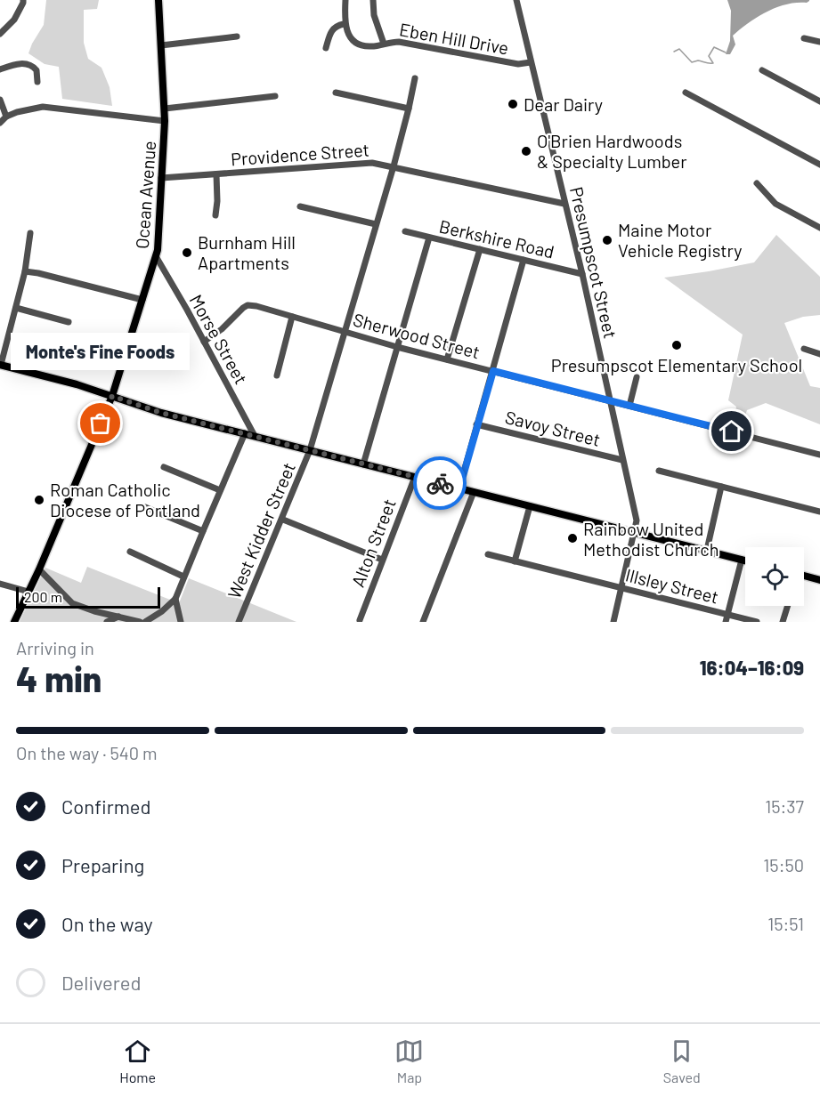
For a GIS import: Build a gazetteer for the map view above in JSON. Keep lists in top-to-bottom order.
{
  "streets": {
    "main road": ["Ocean Avenue"],
    "street": [
      "Eben Hill Drive",
      "Providence Street",
      "Berkshire Road",
      "Presumpscot Street",
      "Sherwood Street",
      "Morse Street",
      "Savoy Street",
      "West Kidder Street",
      "Alton Street",
      "Illsley Street"
    ]
  },
  "crossings": [
    ["Eben Hill Drive", "Presumpscot Street"],
    ["Providence Street", "Ocean Avenue"],
    ["Providence Street", "Presumpscot Street"],
    ["Providence Street", "West Kidder Street"],
    ["Ocean Avenue", "Morse Street"],
    ["Berkshire Road", "Presumpscot Street"],
    ["Presumpscot Street", "Sherwood Street"],
    ["Presumpscot Street", "Savoy Street"],
    ["Presumpscot Street", "Illsley Street"],
    ["Sherwood Street", "Morse Street"],
    ["Sherwood Street", "West Kidder Street"]
  ],
  "places": [
    "Dear Dairy",
    "O'Brien Hardwoods & Specialty Lumber",
    "Maine Motor Vehicle Registry",
    "Burnham Hill Apartments",
    "Presumpscot Elementary School",
    "Monte's Fine Foods",
    "Roman Catholic Diocese of Portland",
    "Rainbow United Methodist Church"
  ],
  "scale_bar": "200 m",
  "page": {
    "bubble": "Monte's Fine Foods",
    "scale": "200 m",
    "heading": ["4 min", "Arriving in", "16:04–16:09"],
    "bar": "On the way · 540 m",
    "list": [
      ["Confirmed", "15:37"],
      ["Preparing", "15:50"],
      ["On the way", "15:51"],
      "Delivered"
    ],
    "tabs": ["Home", "Map", "Saved"]
  }
}
